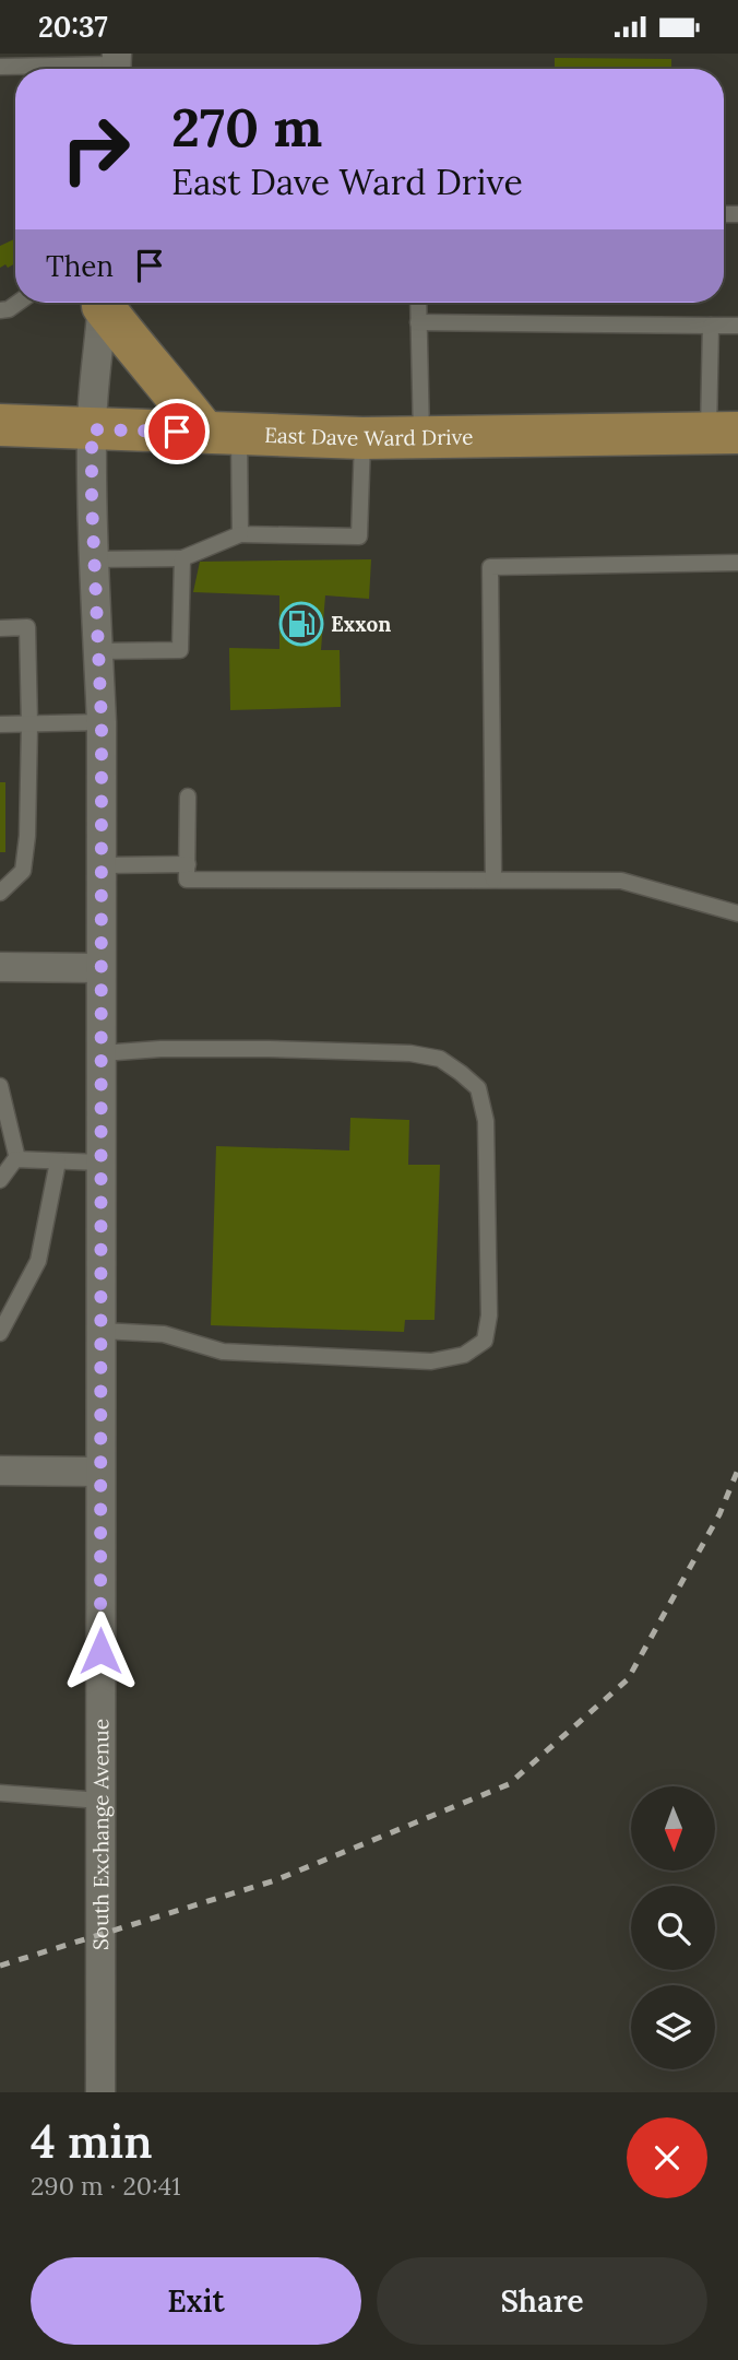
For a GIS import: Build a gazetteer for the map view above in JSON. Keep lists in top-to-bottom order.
{
  "streets": {
    "main road": ["East Dave Ward Drive"],
    "street": ["South Exchange Avenue"]
  },
  "crossings": [
    ["East Dave Ward Drive", "South Exchange Avenue"]
  ],
  "places": {
    "fuel station": ["Exxon"]
  },
  "north": "bottom",
  "page": {
    "status": "20:37",
    "turn": ["270 m", "East Dave Ward Drive"],
    "then": "Then",
    "heading": ["4 min", "290 m · 20:41"],
    "buttons": ["Exit", "Share"]
  }
}
